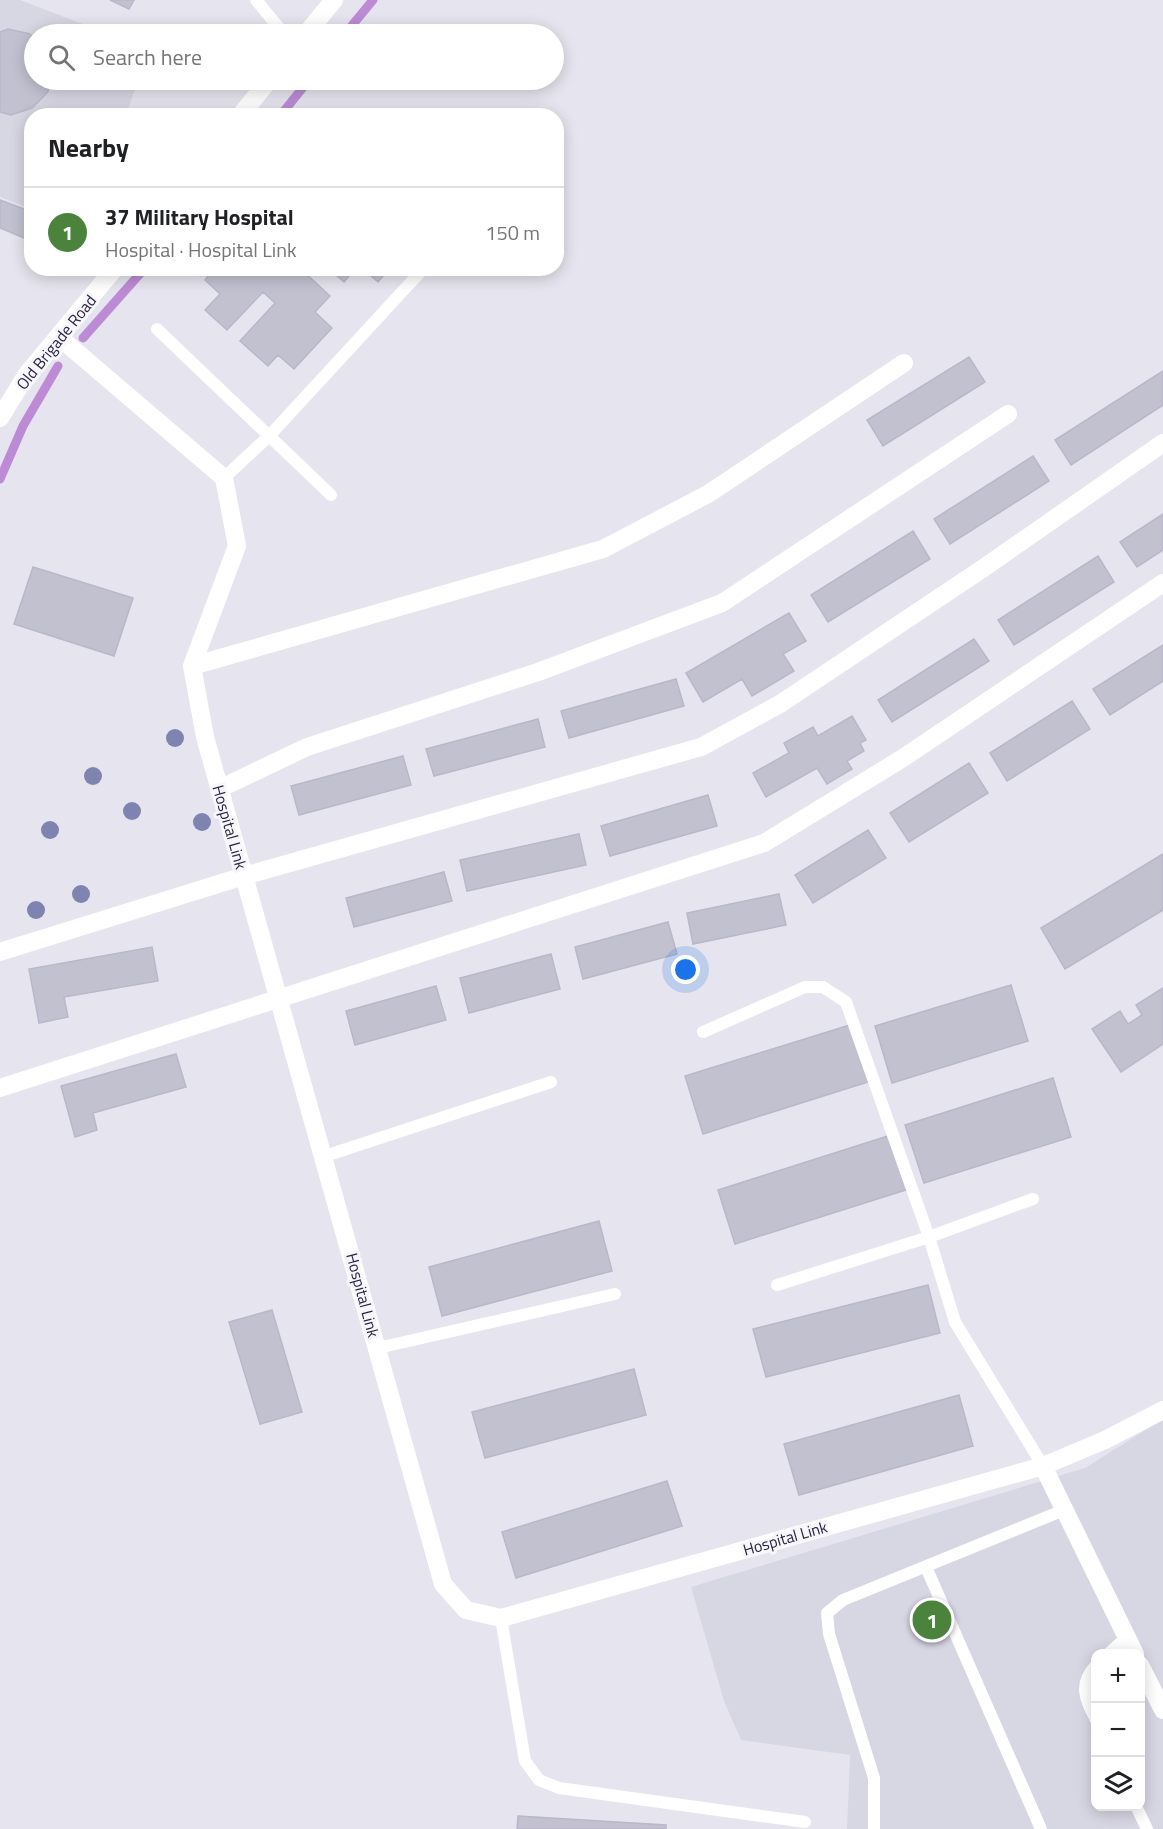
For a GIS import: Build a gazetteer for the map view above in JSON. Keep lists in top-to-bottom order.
{
  "streets": {
    "street": ["Old Brigade Road", "Hospital Link"]
  },
  "page": {
    "search": "Search here",
    "heading": "Nearby",
    "list": [
      {
        "mark": "1",
        "name": "37 Military Hospital",
        "note": "Hospital · Hospital Link",
        "value": "150 m"
      }
    ],
    "pins": "1",
    "map_buttons": ["+", "−"]
  }
}
